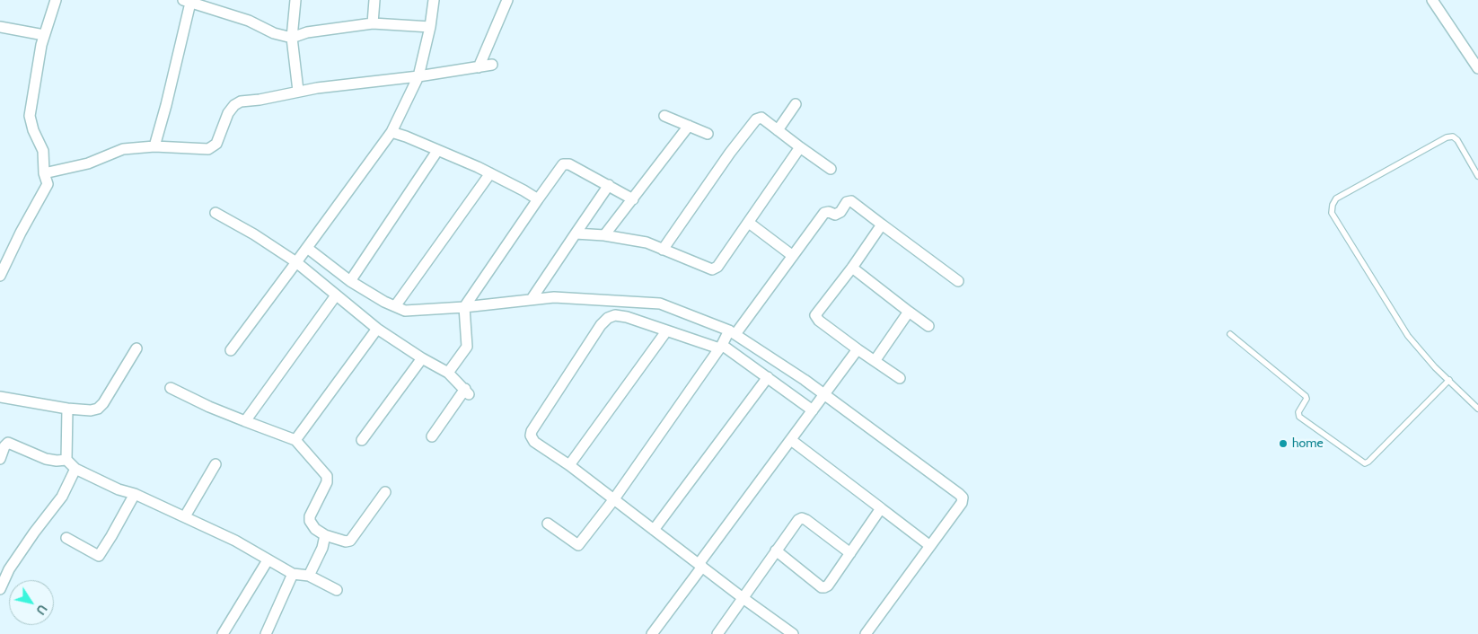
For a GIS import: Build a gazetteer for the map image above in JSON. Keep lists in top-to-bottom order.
{
  "places": ["home"],
  "north": "bottom right"
}
